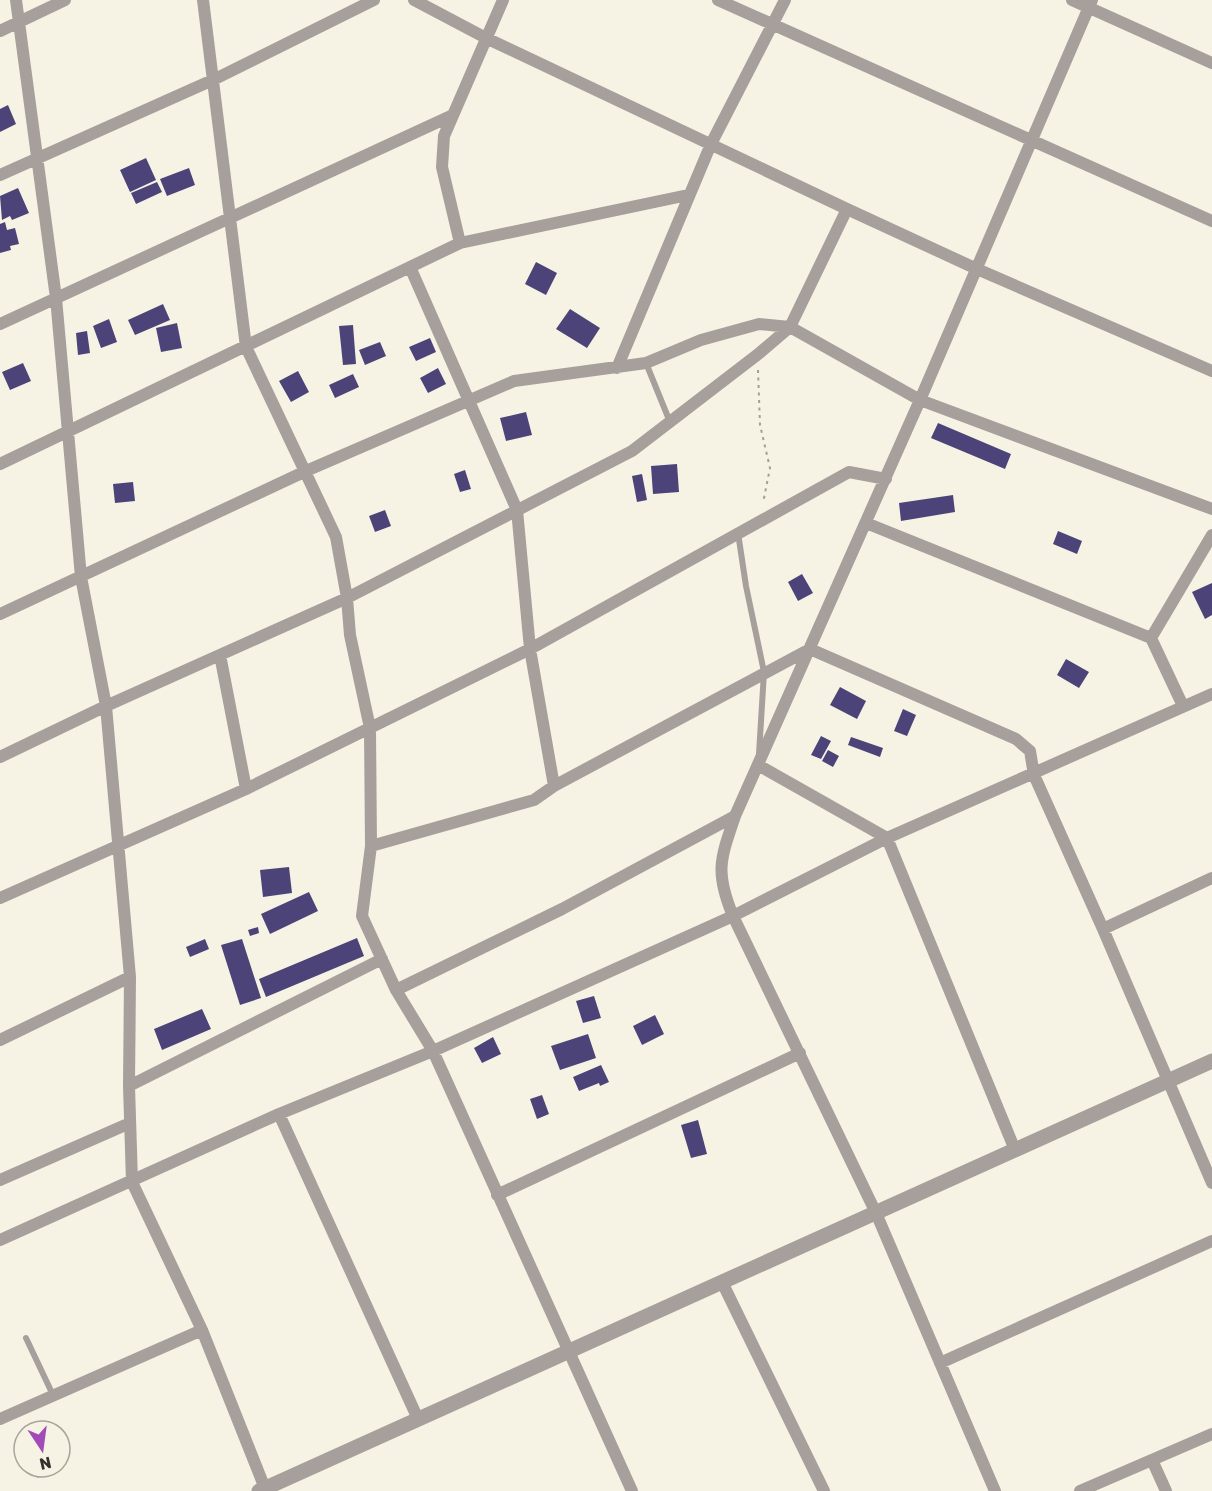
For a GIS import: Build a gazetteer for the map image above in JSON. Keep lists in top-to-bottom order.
{
  "north": "bottom"
}
